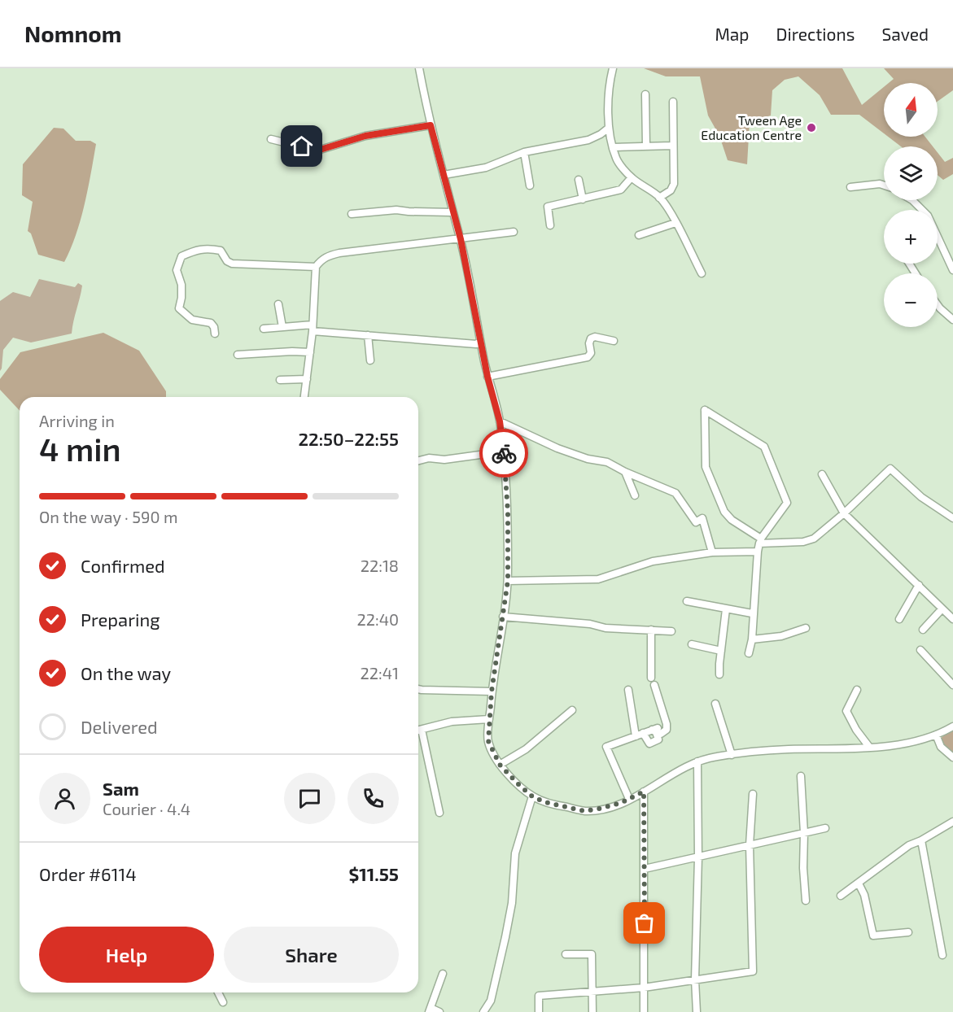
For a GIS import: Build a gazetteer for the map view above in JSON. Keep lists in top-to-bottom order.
{
  "places": ["Tween Age Education Centre"],
  "north": "top",
  "page": {
    "header": "Nomnom",
    "nav": ["Map", "Directions", "Saved"],
    "map_buttons": ["+", "−"],
    "heading": ["4 min", "Arriving in", "22:50–22:55"],
    "panel": [
      "Sam",
      "Courier · 4.4",
      "Order #6114",
      "$11.55"
    ],
    "bar": "On the way · 590 m",
    "list": [
      ["Confirmed", "22:18"],
      ["Preparing", "22:40"],
      ["On the way", "22:41"],
      "Delivered"
    ],
    "buttons": ["Help", "Share"]
  }
}
